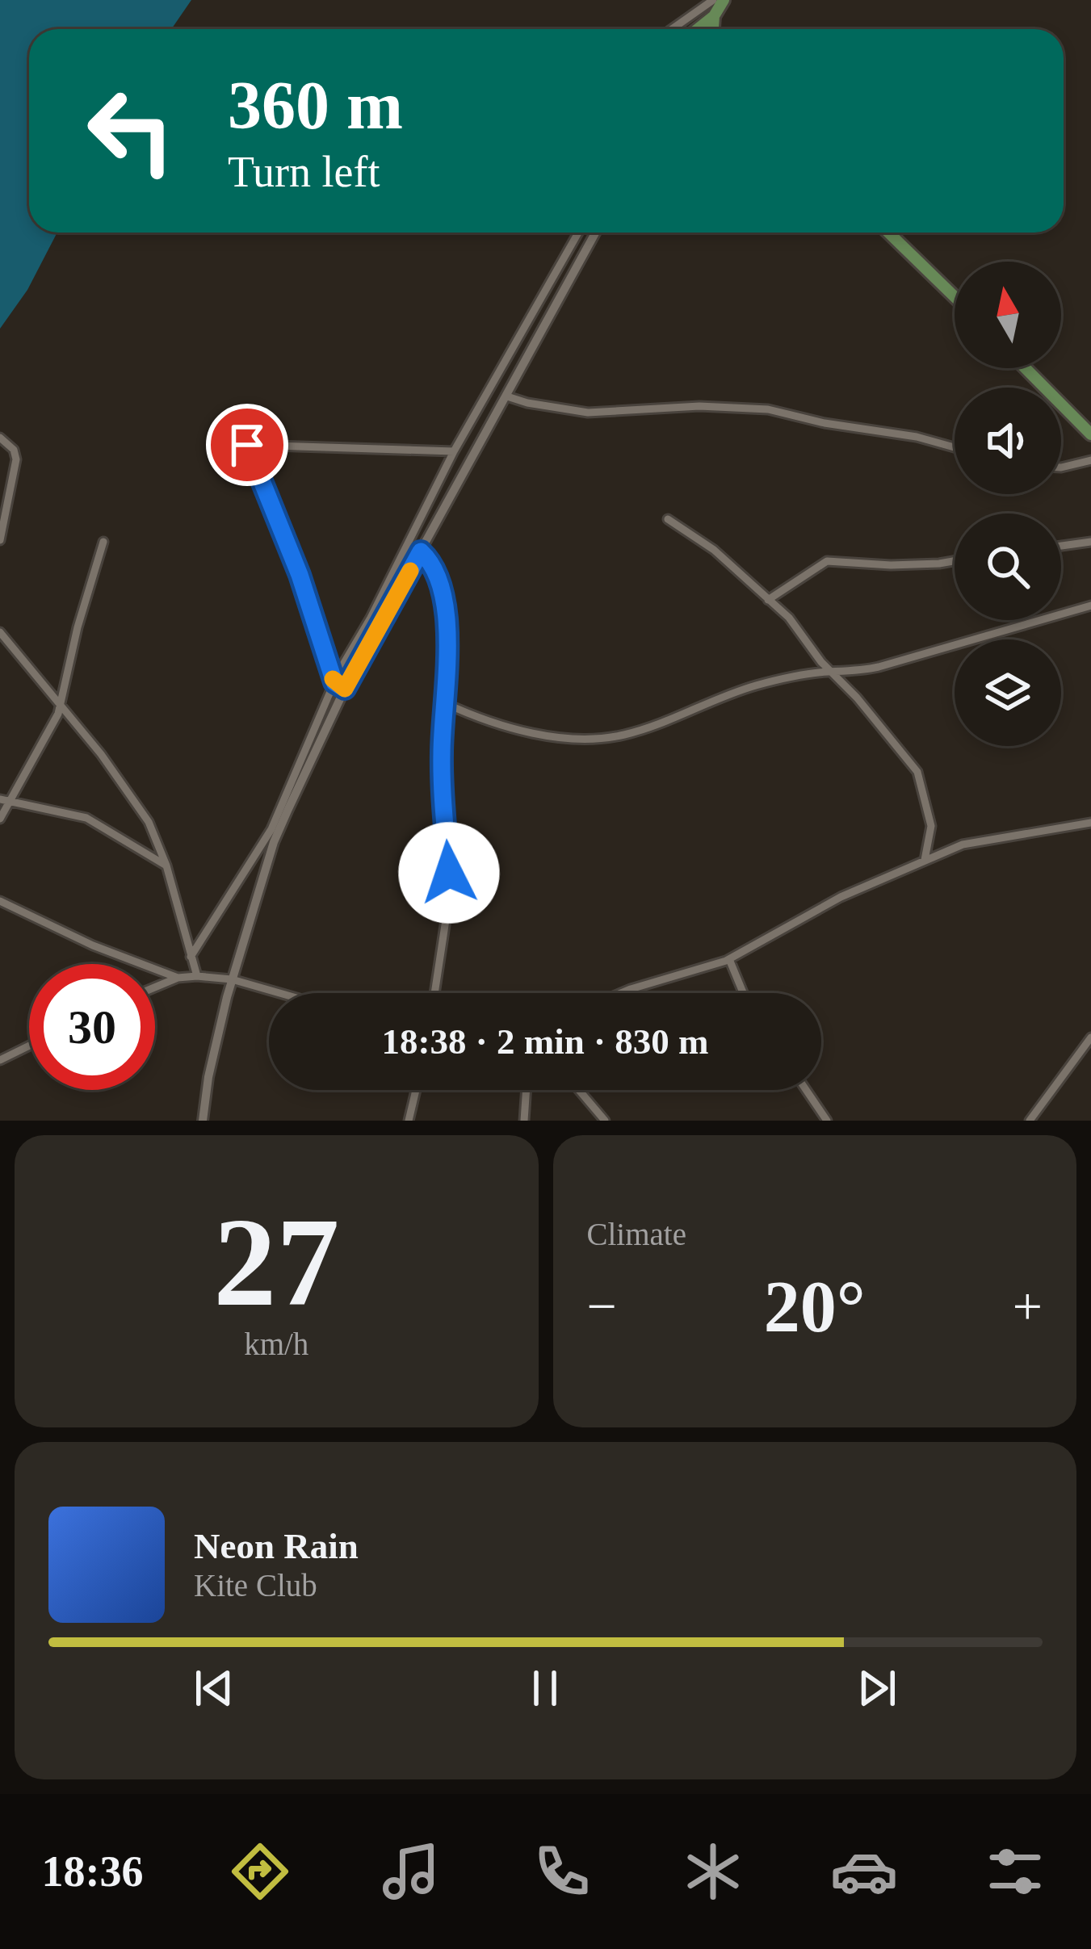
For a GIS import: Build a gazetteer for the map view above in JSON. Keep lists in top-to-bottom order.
{
  "north": "top",
  "page": {
    "turn": ["360 m", "Turn left"],
    "limit": "30",
    "trip": "18:38 · 2 min · 830 m",
    "tile": [
      ["27", "km/h"],
      "Climate"
    ],
    "heat": ["−", "20°", "+"],
    "song": ["Neon Rain", "Kite Club"],
    "tabs": "18:36"
  }
}
